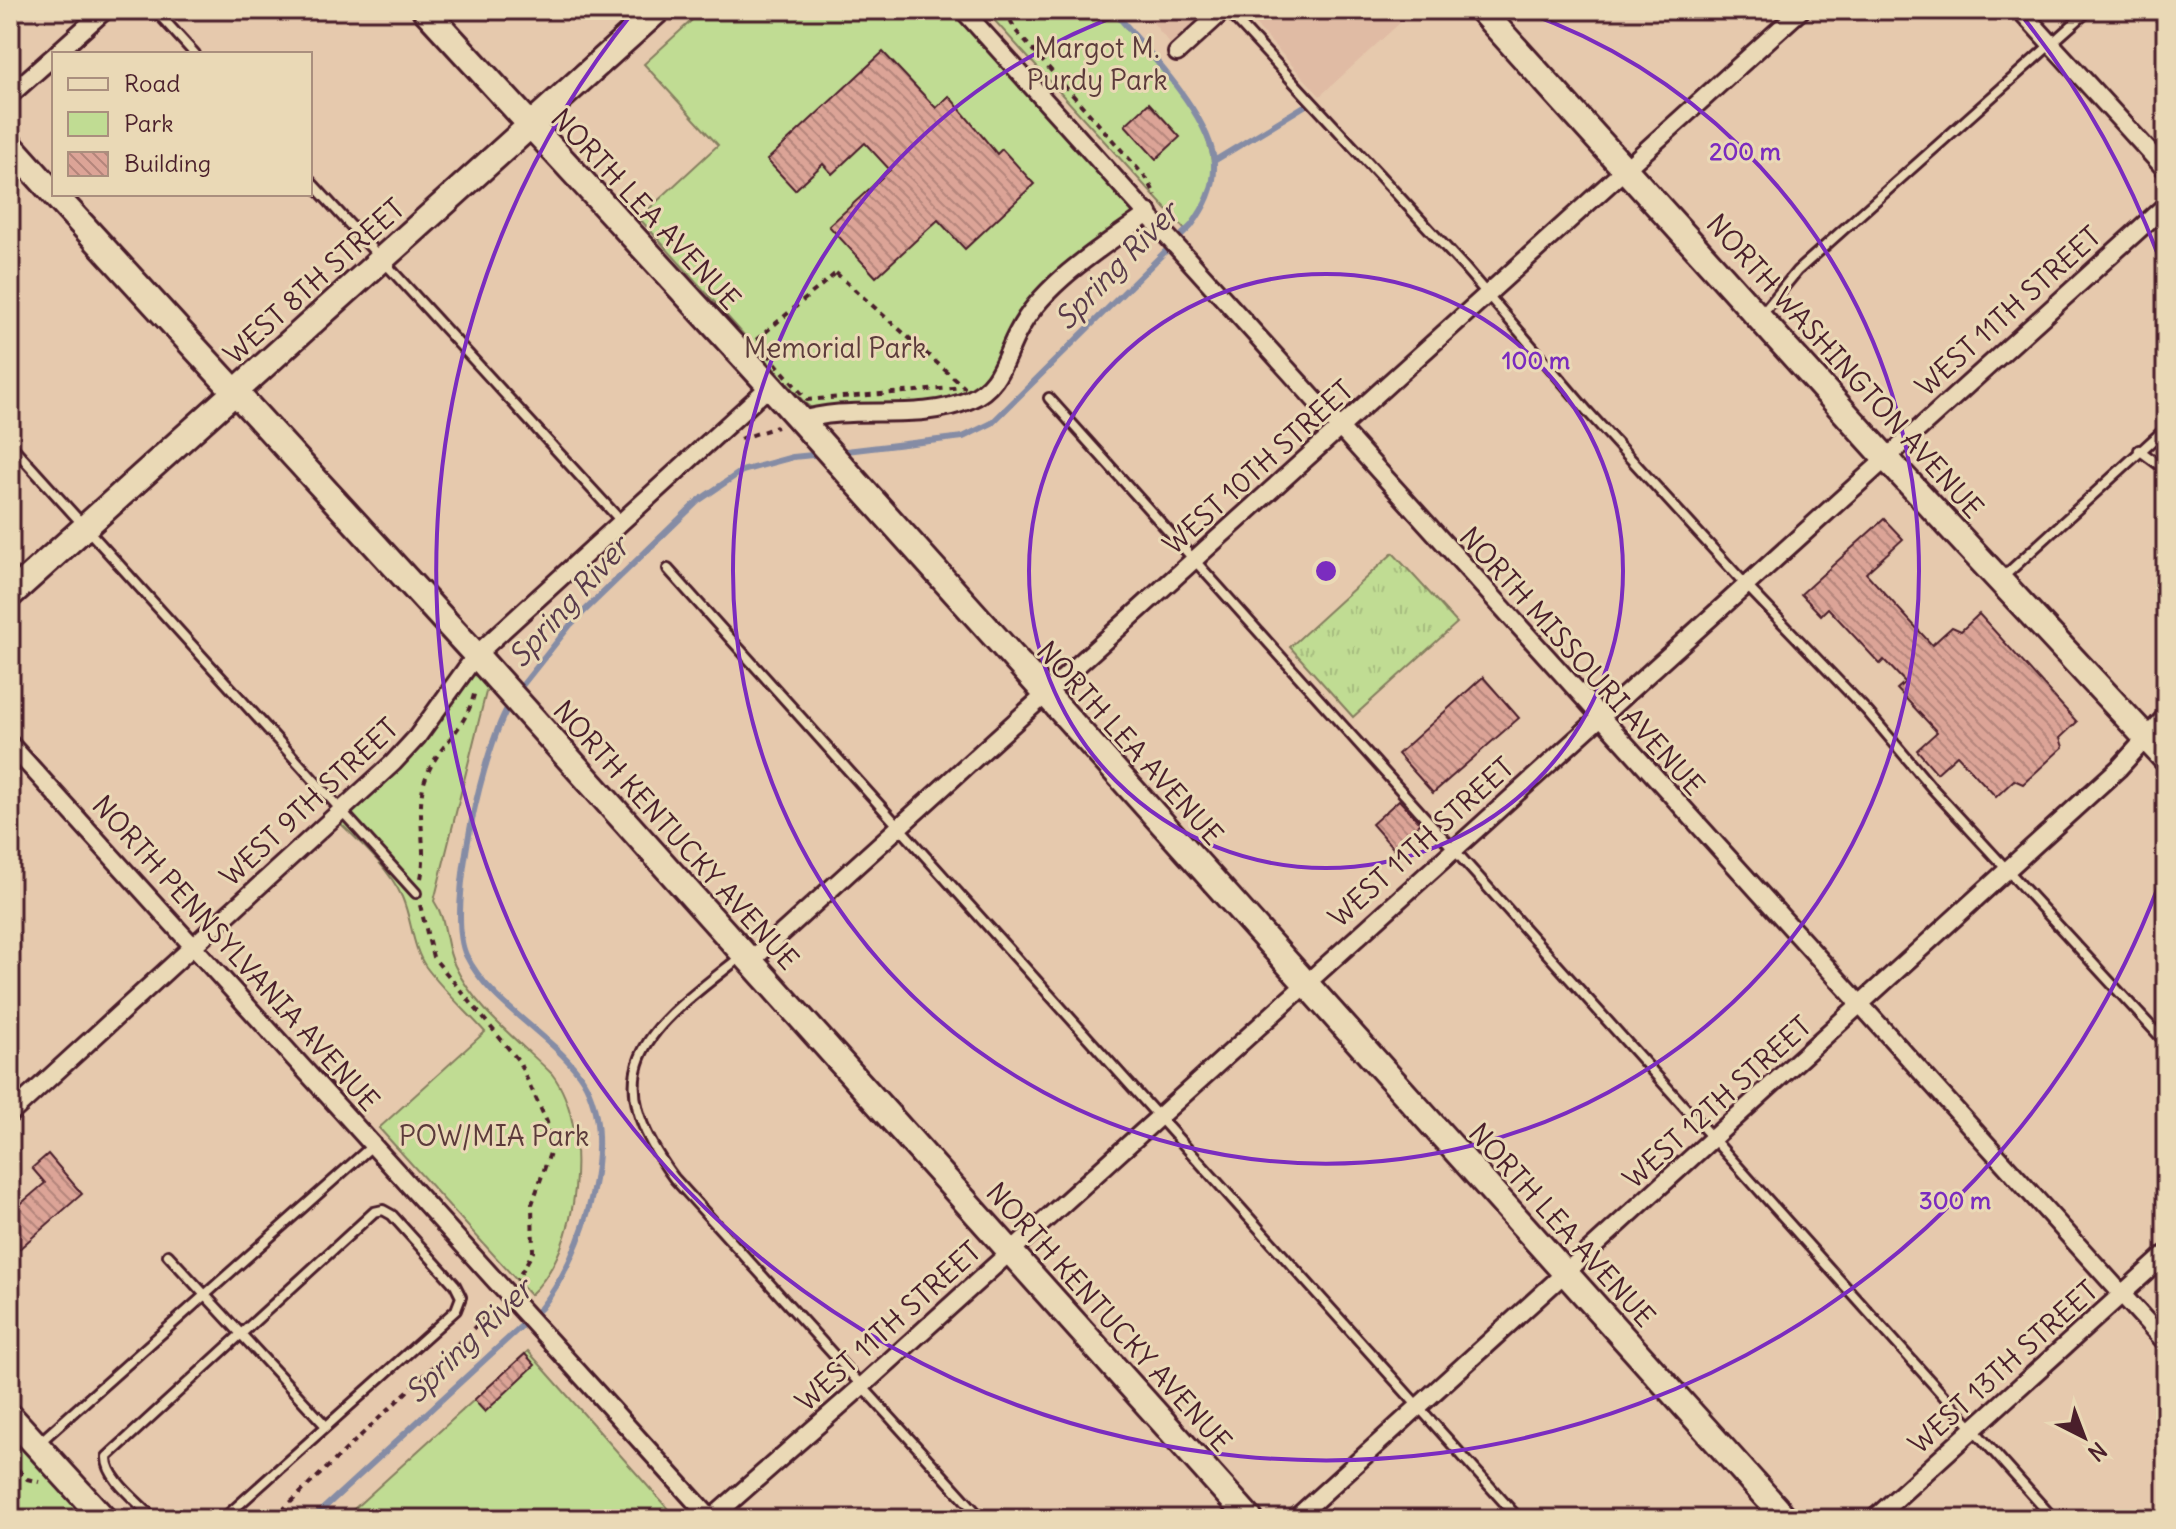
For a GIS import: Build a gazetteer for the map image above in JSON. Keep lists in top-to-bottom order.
{
  "streets": {
    "street": [
      "NORTH LEA AVENUE",
      "WEST 8TH STREET",
      "WEST 11TH STREET",
      "NORTH WASHINGTON AVENUE",
      "WEST 10TH STREET",
      "NORTH MISSOURI AVENUE",
      "WEST 9TH STREET",
      "NORTH KENTUCKY AVENUE",
      "NORTH PENNSYLVANIA AVENUE",
      "WEST 12TH STREET",
      "WEST 13TH STREET"
    ]
  },
  "crossings": [
    ["NORTH LEA AVENUE", "WEST 8TH STREET"],
    ["NORTH LEA AVENUE", "WEST 11TH STREET"],
    ["NORTH LEA AVENUE", "WEST 10TH STREET"],
    ["NORTH LEA AVENUE", "WEST 9TH STREET"],
    ["NORTH LEA AVENUE", "WEST 12TH STREET"],
    ["WEST 8TH STREET", "NORTH KENTUCKY AVENUE"],
    ["WEST 11TH STREET", "NORTH WASHINGTON AVENUE"],
    ["WEST 11TH STREET", "NORTH MISSOURI AVENUE"],
    ["WEST 11TH STREET", "NORTH KENTUCKY AVENUE"],
    ["WEST 11TH STREET", "NORTH PENNSYLVANIA AVENUE"],
    ["NORTH WASHINGTON AVENUE", "WEST 10TH STREET"],
    ["NORTH WASHINGTON AVENUE", "WEST 12TH STREET"],
    ["WEST 10TH STREET", "NORTH MISSOURI AVENUE"],
    ["WEST 10TH STREET", "NORTH KENTUCKY AVENUE"],
    ["NORTH MISSOURI AVENUE", "WEST 12TH STREET"],
    ["NORTH MISSOURI AVENUE", "WEST 13TH STREET"],
    ["WEST 9TH STREET", "NORTH KENTUCKY AVENUE"],
    ["WEST 9TH STREET", "NORTH PENNSYLVANIA AVENUE"]
  ],
  "water": ["Spring River"],
  "parks": ["Margot M. Purdy Park", "Memorial Park", "POW/MIA Park"],
  "legend": ["Road", "Park", "Building"],
  "north": "bottom right",
  "rings": ["200 m", "100 m", "300 m"]
}
